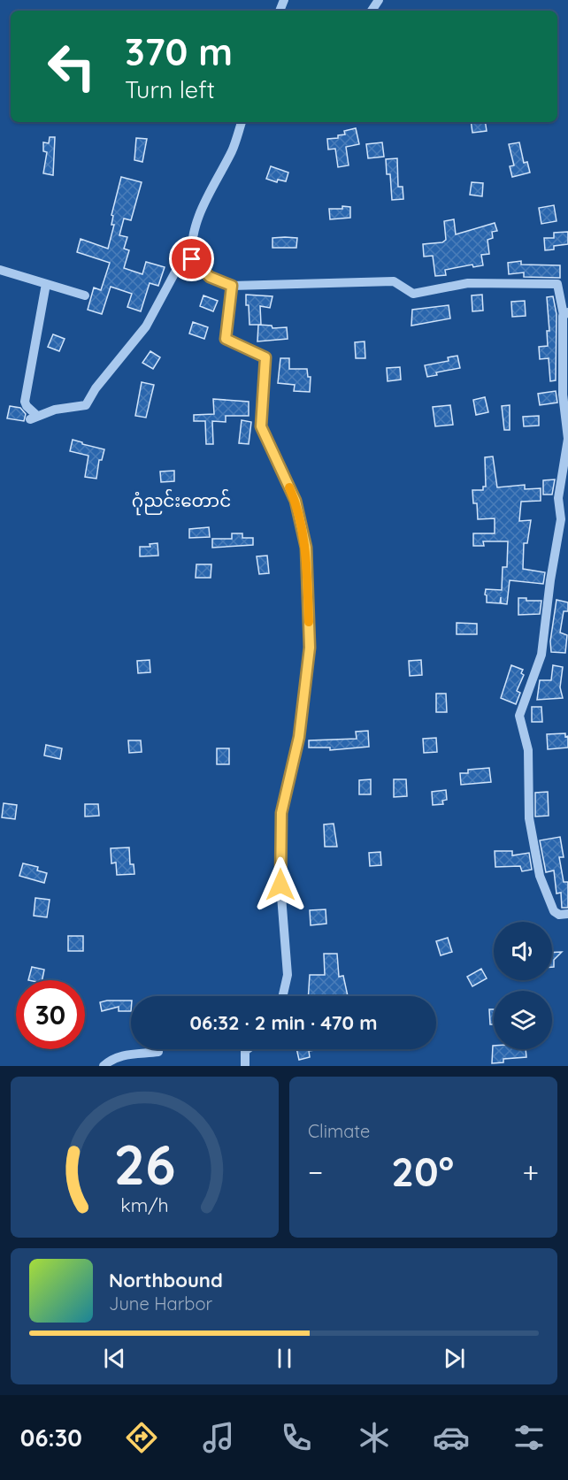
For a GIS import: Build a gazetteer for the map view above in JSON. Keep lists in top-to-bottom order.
{
  "districts": ["ဂုံညင်းတောင်"],
  "page": {
    "turn": ["370 m", "Turn left"],
    "limit": "30",
    "trip": "06:32 · 2 min · 470 m",
    "tile": "Climate",
    "heat": ["−", "20°", "+"],
    "song": ["Northbound", "June Harbor"],
    "tabs": "06:30",
    "gauge": ["26", "km/h"]
  }
}
